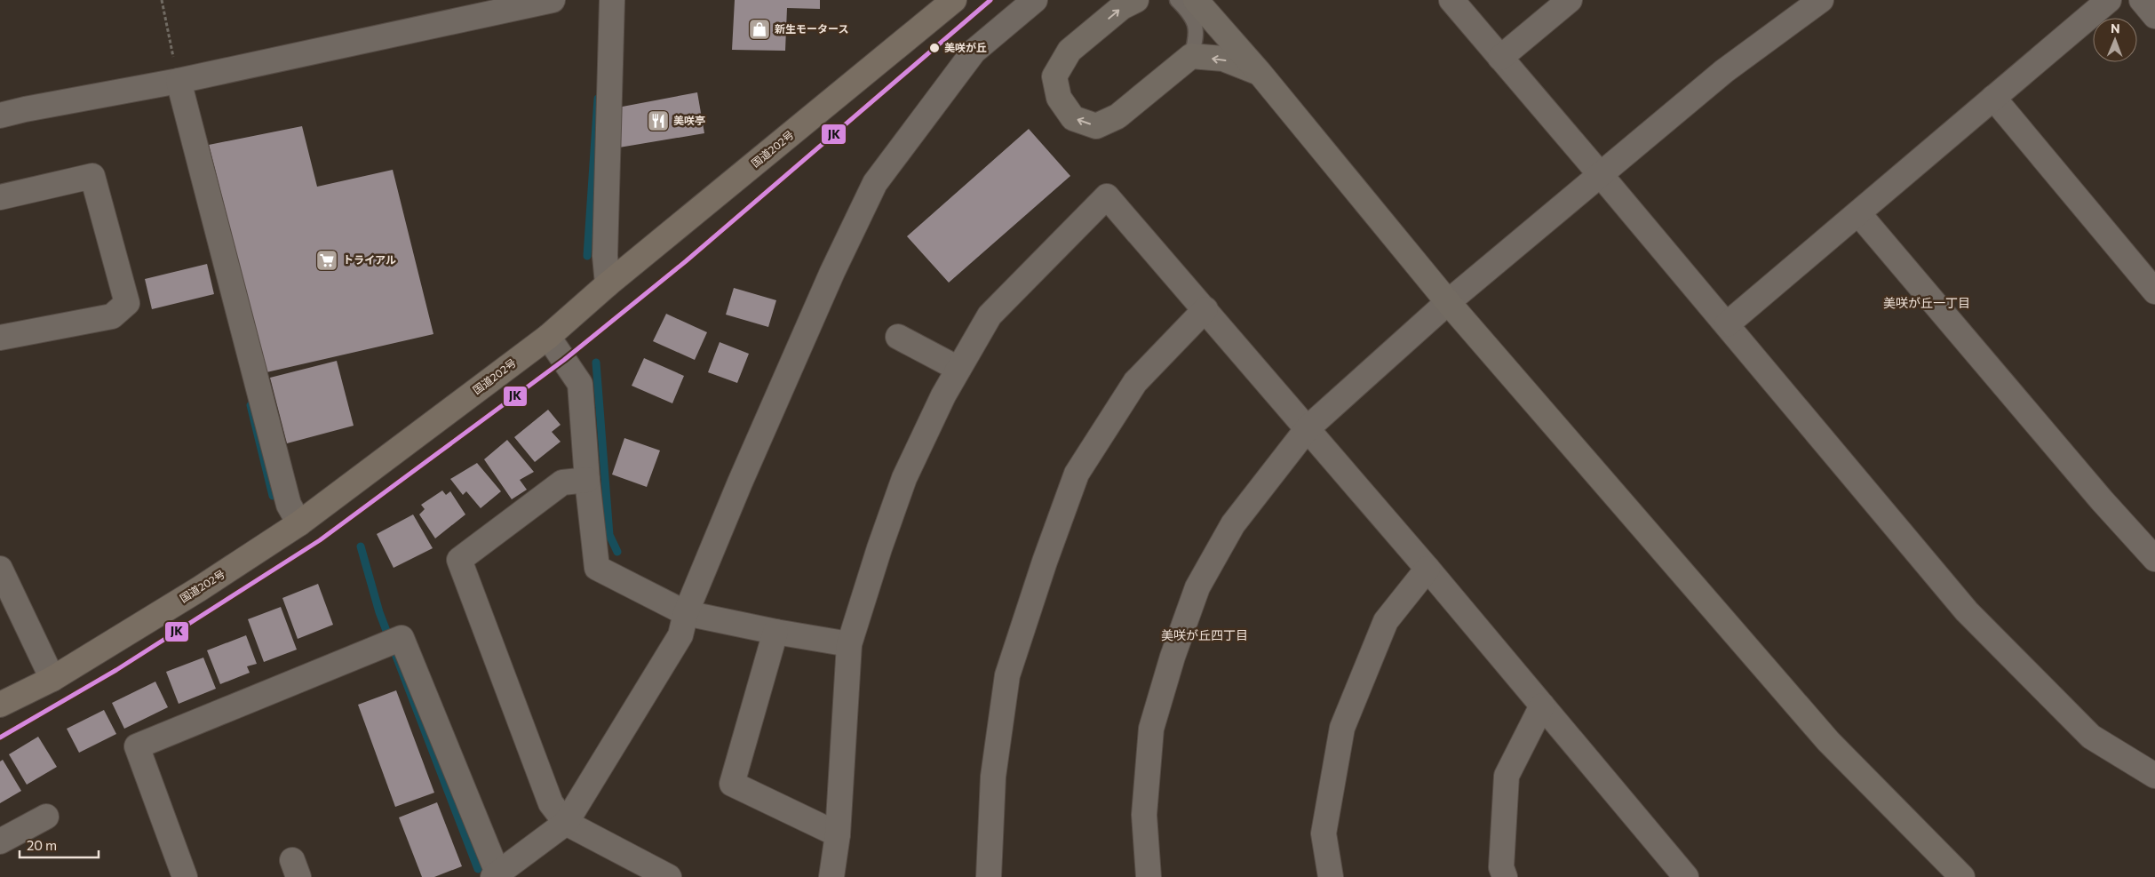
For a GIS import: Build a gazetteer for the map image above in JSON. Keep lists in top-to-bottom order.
{
  "streets": {
    "highway": ["国道202号"]
  },
  "districts": ["美咲が丘一丁目", "美咲が丘四丁目"],
  "places": {
    "shop": ["新生モータース"],
    "other": ["美咲が丘"],
    "restaurant": ["美咲亭"],
    "supermarket": ["トライアル"]
  },
  "lines": ["transit line JK"],
  "scale_bar": "20 m",
  "north": "top"
}
